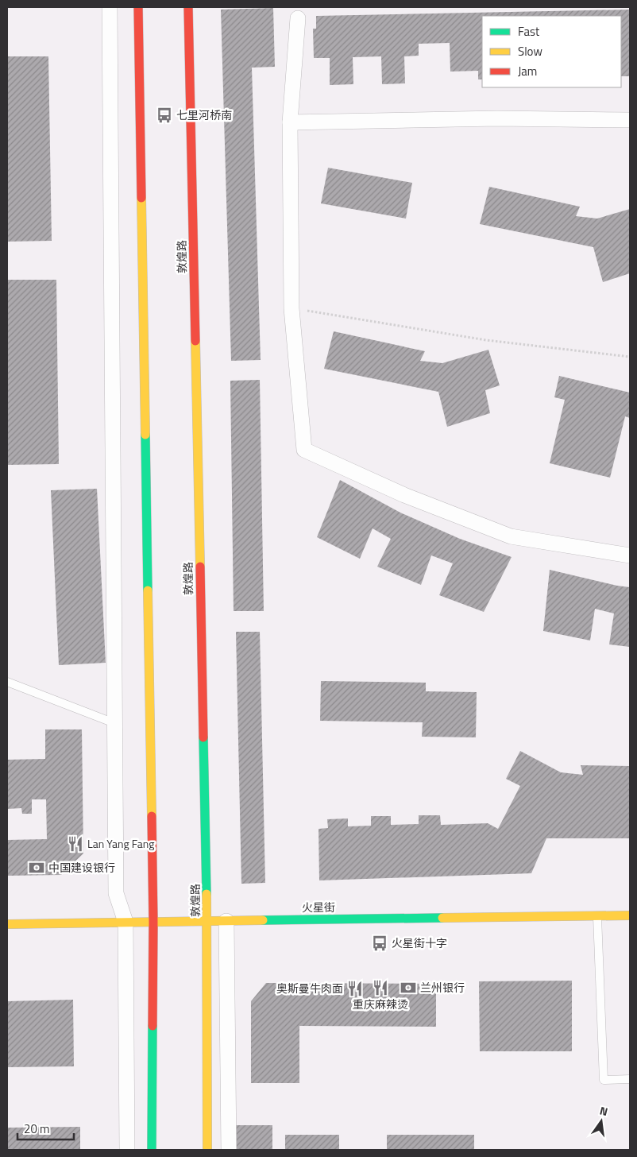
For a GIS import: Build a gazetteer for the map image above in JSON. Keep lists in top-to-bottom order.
{
  "streets": {
    "main road": ["敦煌路", "火星街"]
  },
  "crossings": [
    ["敦煌路", "火星街"]
  ],
  "places": {
    "bus stop": ["七里河桥南", "火星街十字"],
    "restaurant": ["Lan Yang Fang", "重庆麻辣烫", "奥斯曼牛肉面"],
    "bank": ["中国建设银行", "兰州银行"]
  },
  "legend": ["Fast", "Slow", "Jam"],
  "scale_bar": "20 m",
  "north": "top"
}
